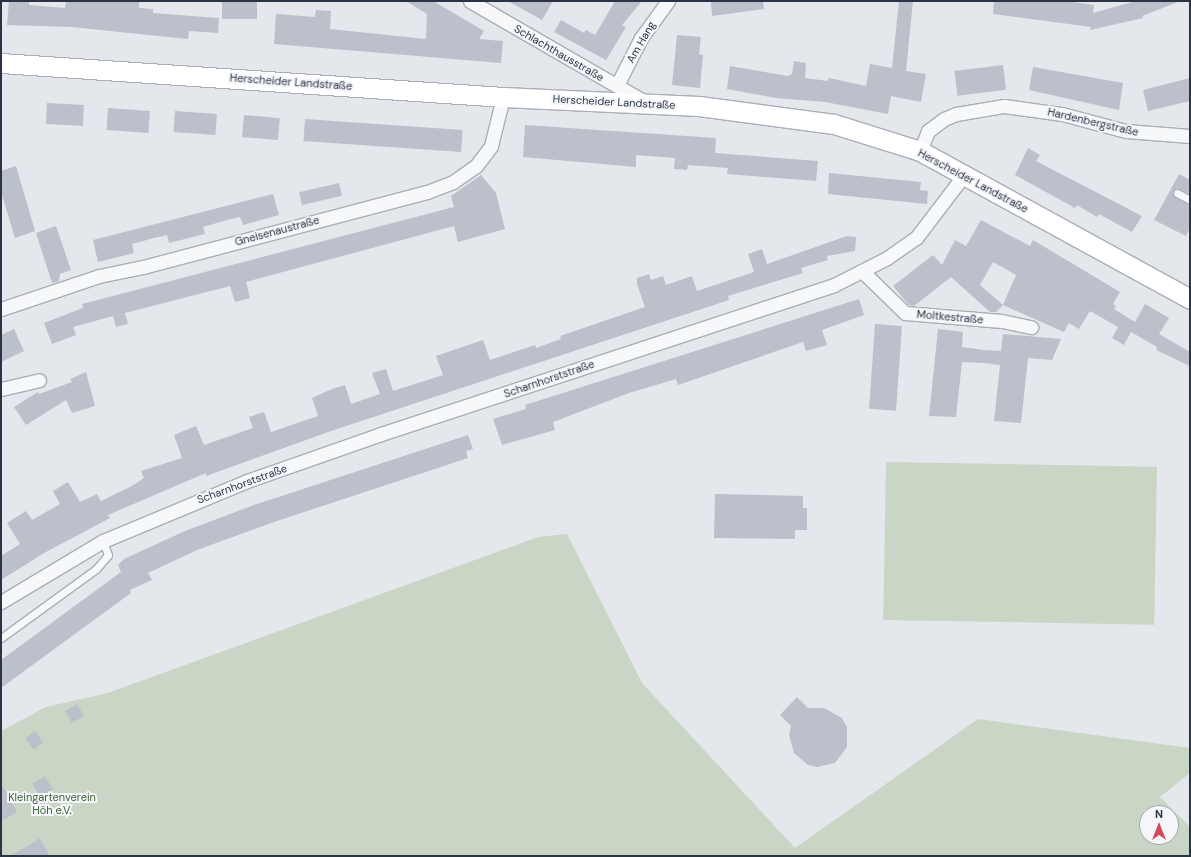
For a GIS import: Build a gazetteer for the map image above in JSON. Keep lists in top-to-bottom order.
{
  "streets": {
    "main road": ["Herscheider Landstraße"],
    "street": [
      "Am Hang",
      "Schlachthausstraße",
      "Hardenbergstraße",
      "Gneisenaustraße",
      "Moltkestraße",
      "Scharnhorststraße"
    ]
  },
  "crossings": [
    ["Am Hang", "Schlachthausstraße"],
    ["Schlachthausstraße", "Herscheider Landstraße"],
    ["Herscheider Landstraße", "Hardenbergstraße"],
    ["Herscheider Landstraße", "Gneisenaustraße"],
    ["Herscheider Landstraße", "Scharnhorststraße"],
    ["Moltkestraße", "Scharnhorststraße"]
  ],
  "parks": ["Kleingartenverein Höh e.V."],
  "north": "top"
}
